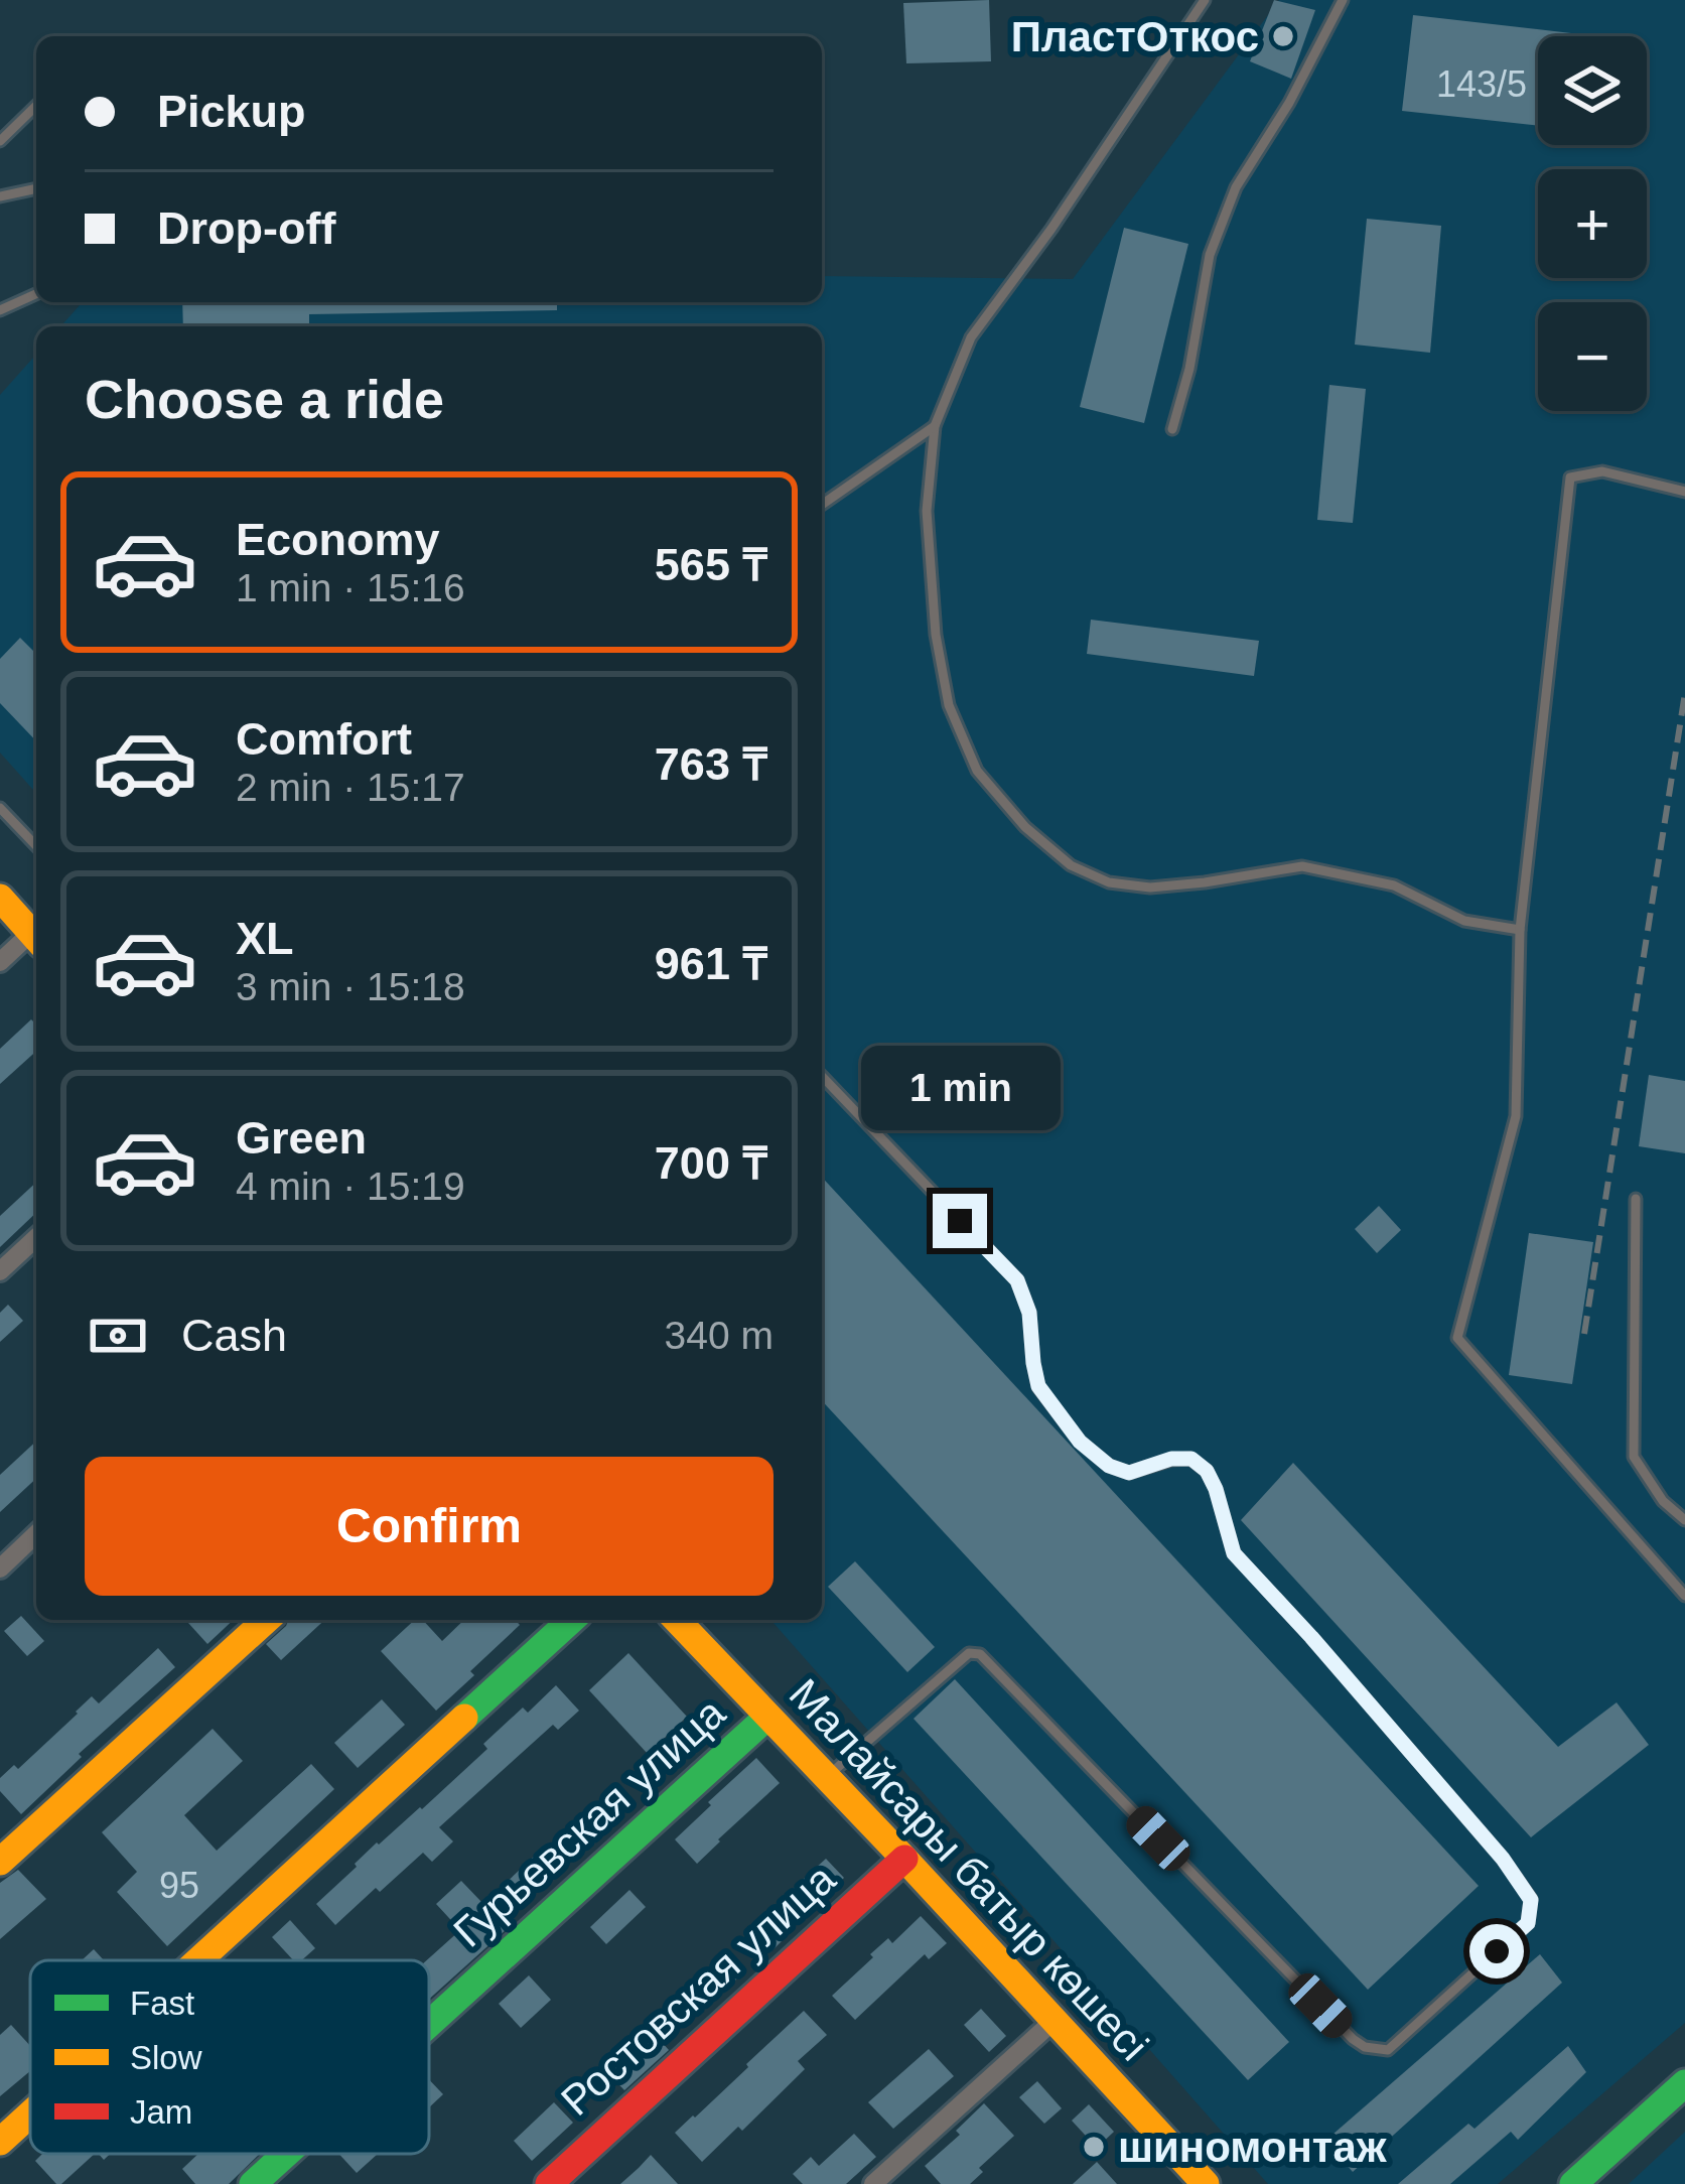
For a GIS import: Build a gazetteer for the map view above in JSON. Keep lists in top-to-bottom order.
{
  "streets": {
    "street": ["Гурьевская улица", "Малайсары батыр көшесі", "Ростовская улица"]
  },
  "crossings": [
    ["Гурьевская улица", "Малайсары батыр көшесі"],
    ["Малайсары батыр көшесі", "Ростовская улица"]
  ],
  "places": ["ПластОткос", "шиномонтаж"],
  "house_numbers": ["143/5", "95"],
  "legend": ["Fast", "Slow", "Jam"],
  "page": {
    "map_buttons": ["+", "−"],
    "banner": ["Pickup", "Drop-off"],
    "heading": "Choose a ride",
    "list": [
      {
        "name": "Economy",
        "note": "1 min · 15:16",
        "value": "565 ₸"
      },
      {
        "name": "Comfort",
        "note": "2 min · 15:17",
        "value": "763 ₸"
      },
      {
        "name": "XL",
        "note": "3 min · 15:18",
        "value": "961 ₸"
      },
      {
        "name": "Green",
        "note": "4 min · 15:19",
        "value": "700 ₸"
      }
    ],
    "bubble": "1 min",
    "pay": ["Cash", "340 m"],
    "buttons": "Confirm"
  }
}
